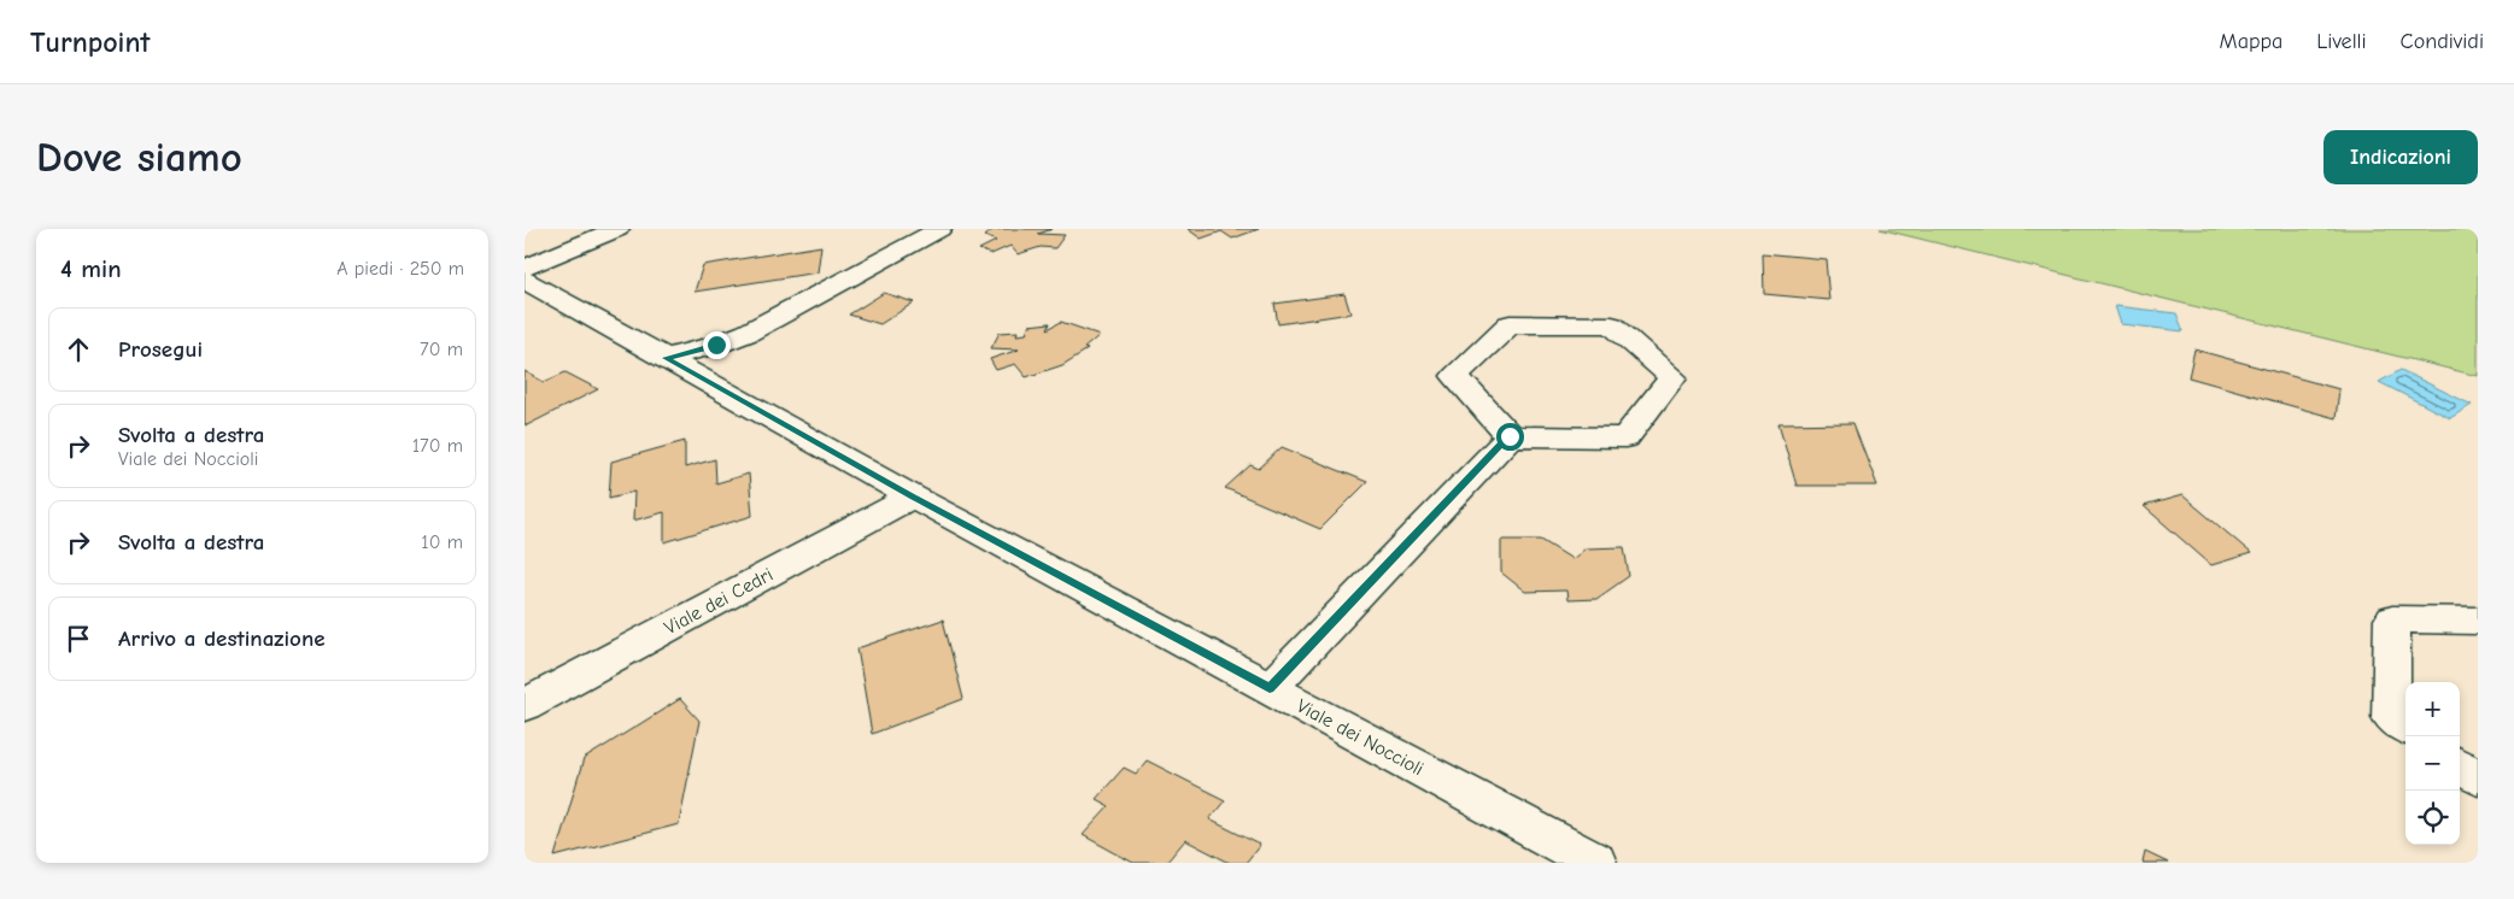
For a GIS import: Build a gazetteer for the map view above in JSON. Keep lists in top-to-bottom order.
{
  "streets": {
    "street": ["Viale dei Cedri", "Viale dei Noccioli"]
  },
  "crossings": [
    ["Viale dei Cedri", "Viale dei Noccioli"]
  ],
  "page": {
    "header": "Turnpoint",
    "nav": ["Mappa", "Livelli", "Condividi"],
    "buttons": "Indicazioni",
    "title": "Dove siamo",
    "heading": ["4 min", "A piedi · 250 m"],
    "list": [
      ["Prosegui", "70 m"],
      ["Svolta a destra", "Viale dei Noccioli", "170 m"],
      ["Svolta a destra", "10 m"],
      "Arrivo a destinazione"
    ],
    "map_buttons": ["+", "−"]
  }
}
